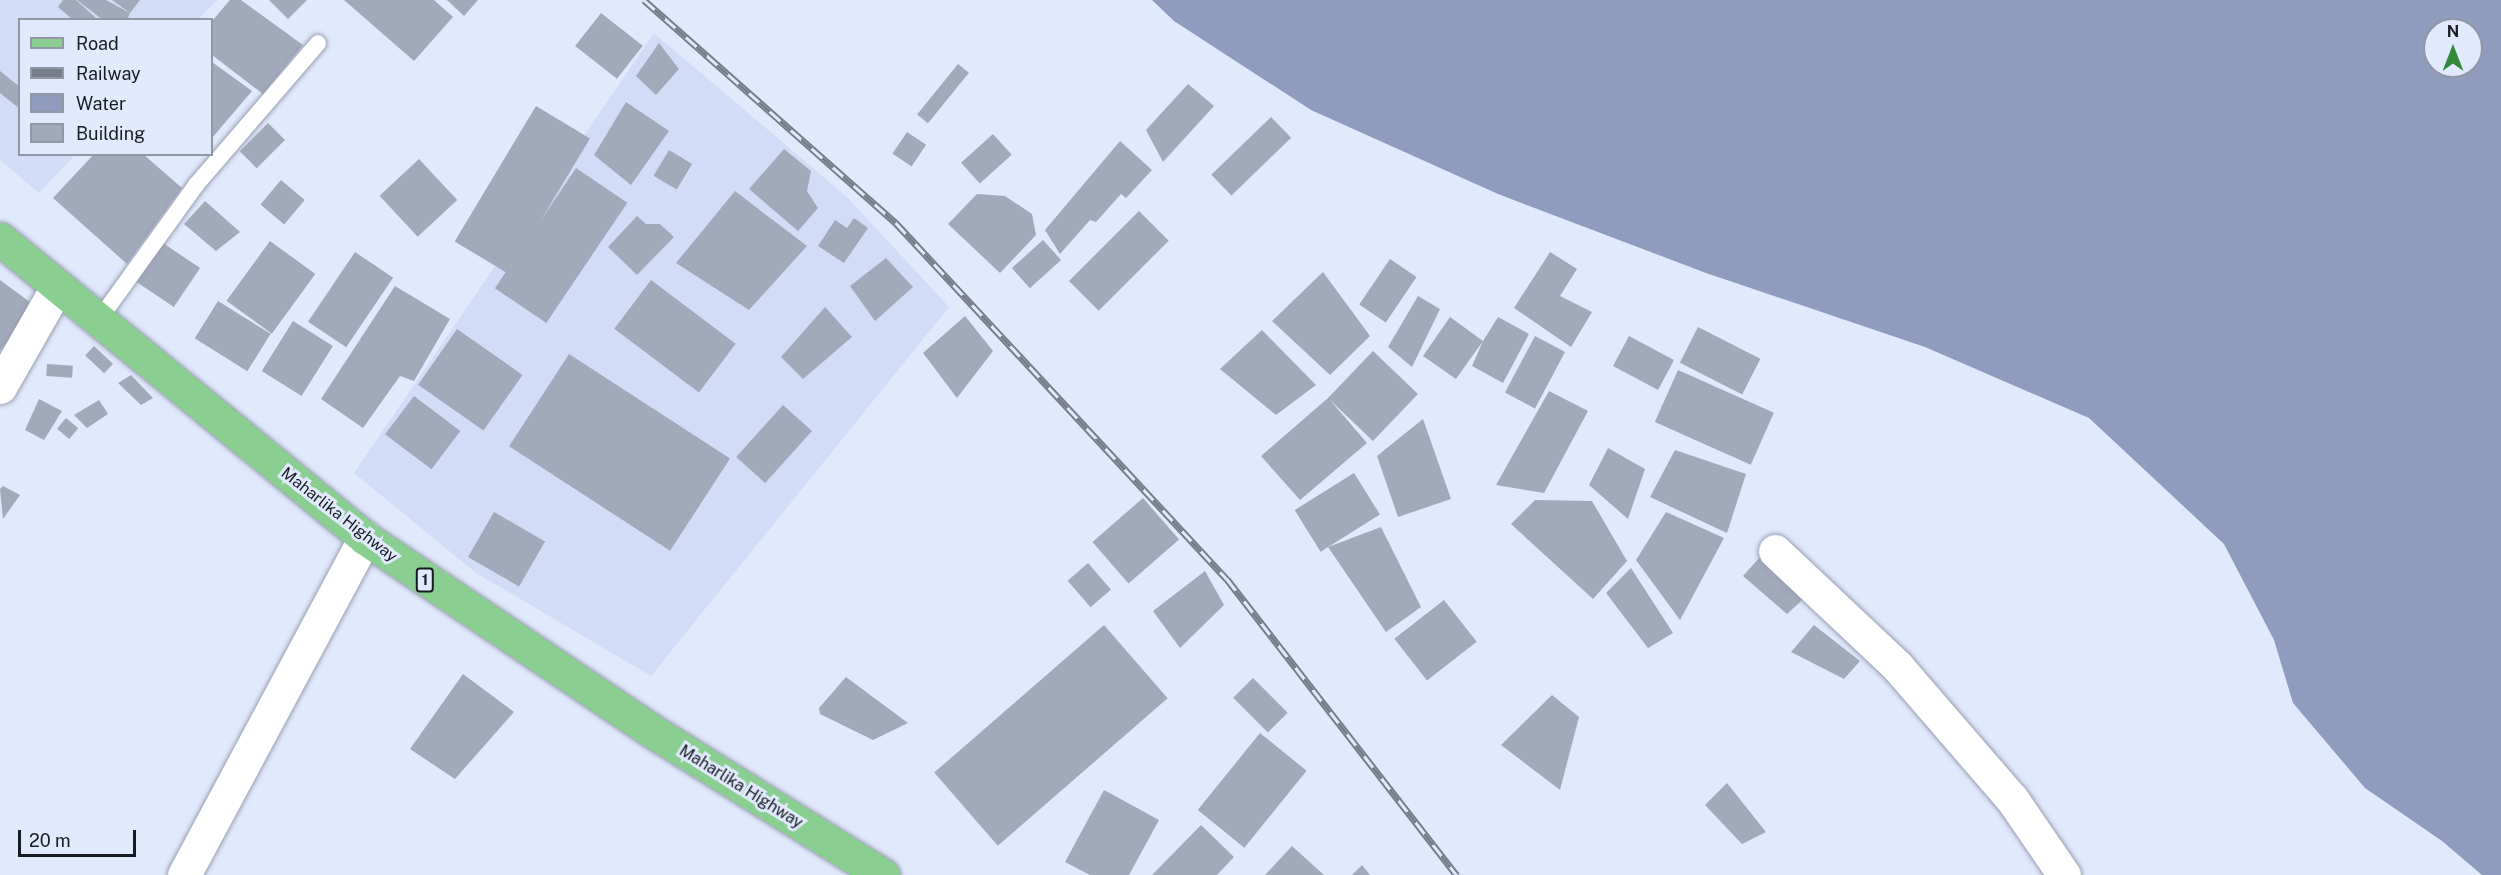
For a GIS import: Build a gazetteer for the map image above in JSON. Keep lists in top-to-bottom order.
{
  "streets": {
    "main road": ["Maharlika Highway", "1"]
  },
  "legend": [
    "Road",
    "Railway",
    "Water",
    "Building"
  ],
  "scale_bar": "20 m",
  "north": "top"
}
